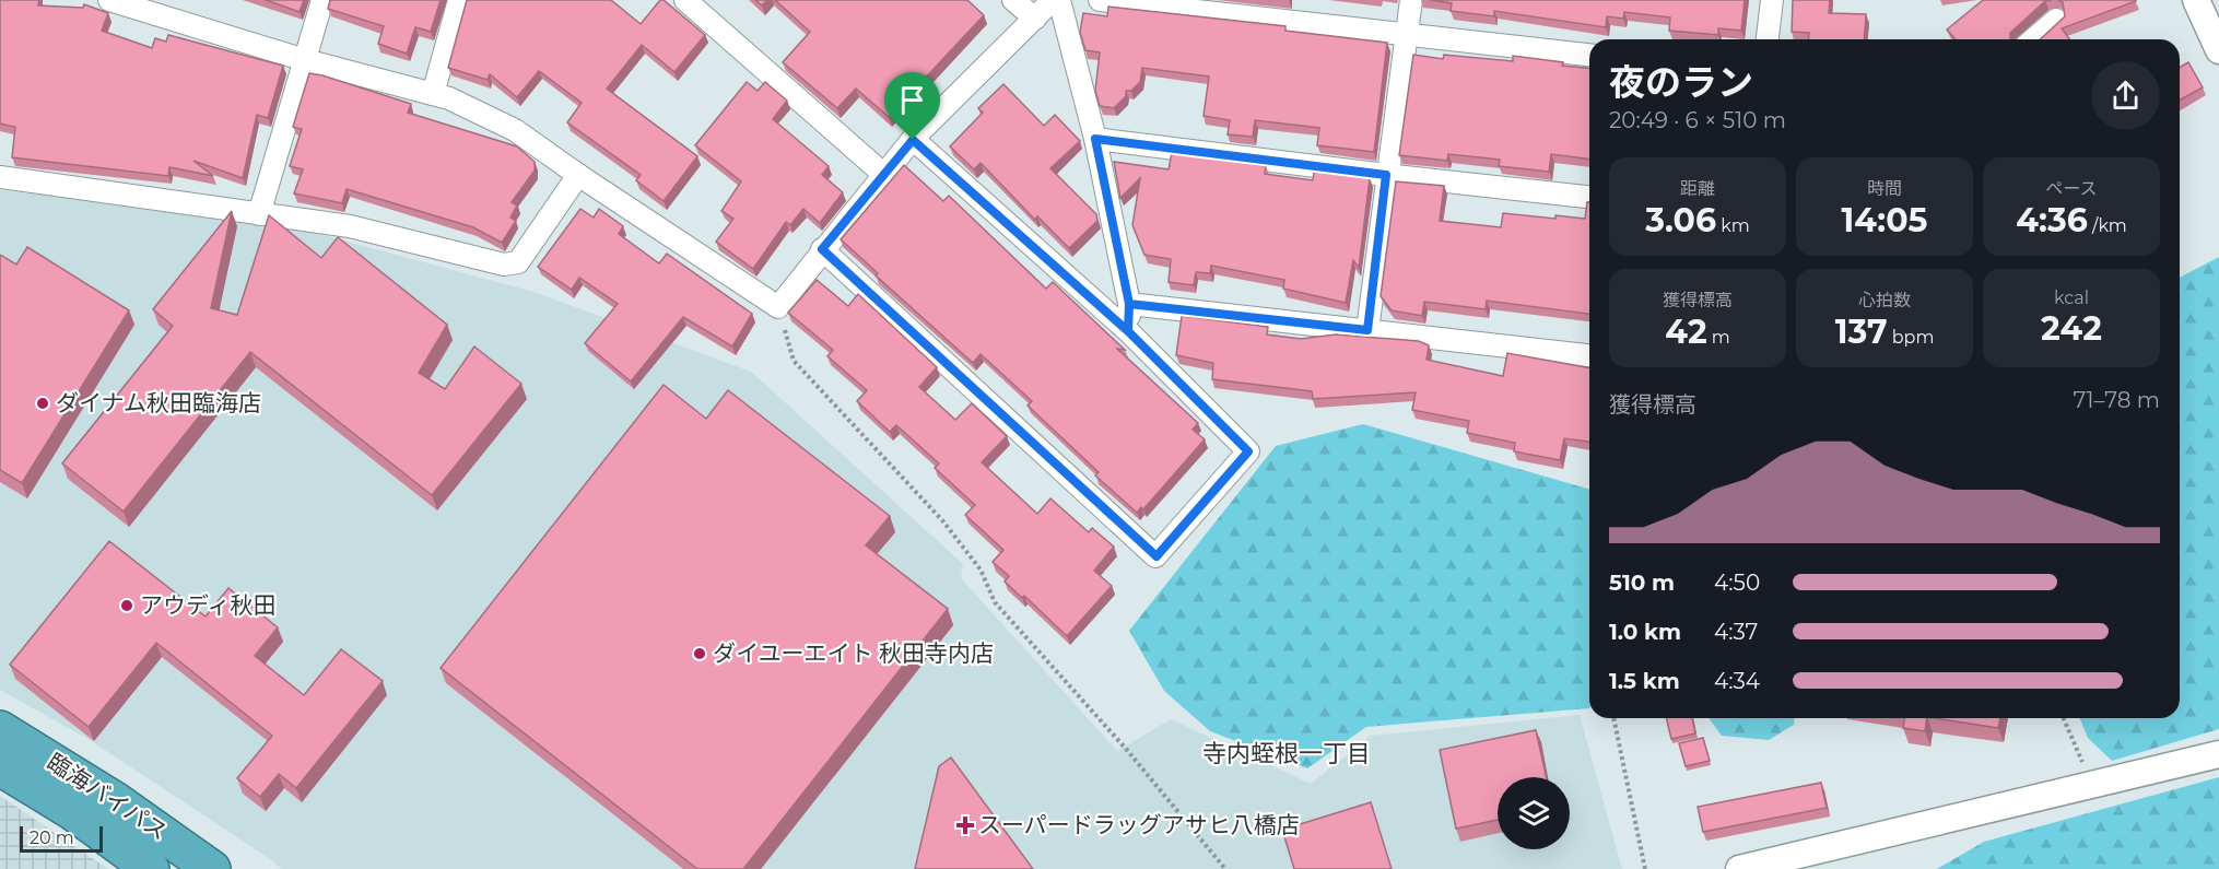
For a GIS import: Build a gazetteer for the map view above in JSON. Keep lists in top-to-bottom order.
{
  "streets": {
    "highway": ["臨海バイパス"]
  },
  "districts": ["寺内蛭根一丁目"],
  "places": {
    "other": ["ダイナム秋田臨海店", "アウディ秋田", "ダイユーエイト 秋田寺内店"],
    "health": ["スーパードラッグアサヒ八橋店"]
  },
  "scale_bar": "20 m",
  "page": {
    "heading": ["夜のラン", "20:49 · 6 × 510 m"],
    "stats": [
      ["距離", "3.06 km"],
      ["時間", "14:05"],
      ["ペース", "4:36 /km"],
      ["獲得標高", "42 m"],
      ["心拍数", "137 bpm"],
      ["kcal", "242"]
    ],
    "chart": ["獲得標高", "71–78 m"],
    "list": [
      {
        "name": "510 m",
        "note": "4:50"
      },
      {
        "name": "1.0 km",
        "note": "4:37"
      },
      {
        "name": "1.5 km",
        "note": "4:34"
      }
    ],
    "scale": "20 m"
  }
}
